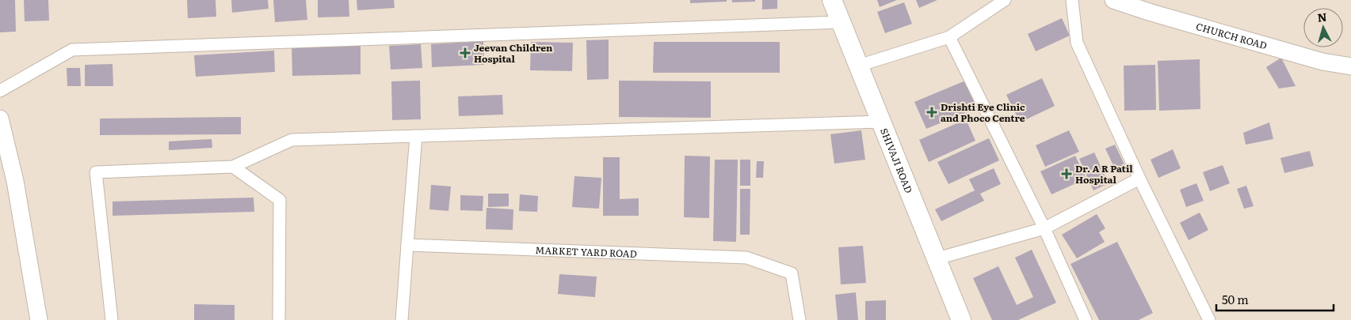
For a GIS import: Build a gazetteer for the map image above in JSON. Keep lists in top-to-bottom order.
{
  "streets": {
    "main road": ["CHURCH ROAD", "SHIVAJI ROAD"],
    "street": ["MARKET YARD ROAD"]
  },
  "places": {
    "health": ["Jeevan Children Hospital", "Drishti Eye Clinic and Phoco Centre", "Dr. A R Patil Hospital"]
  },
  "scale_bar": "50 m",
  "north": "top"
}
